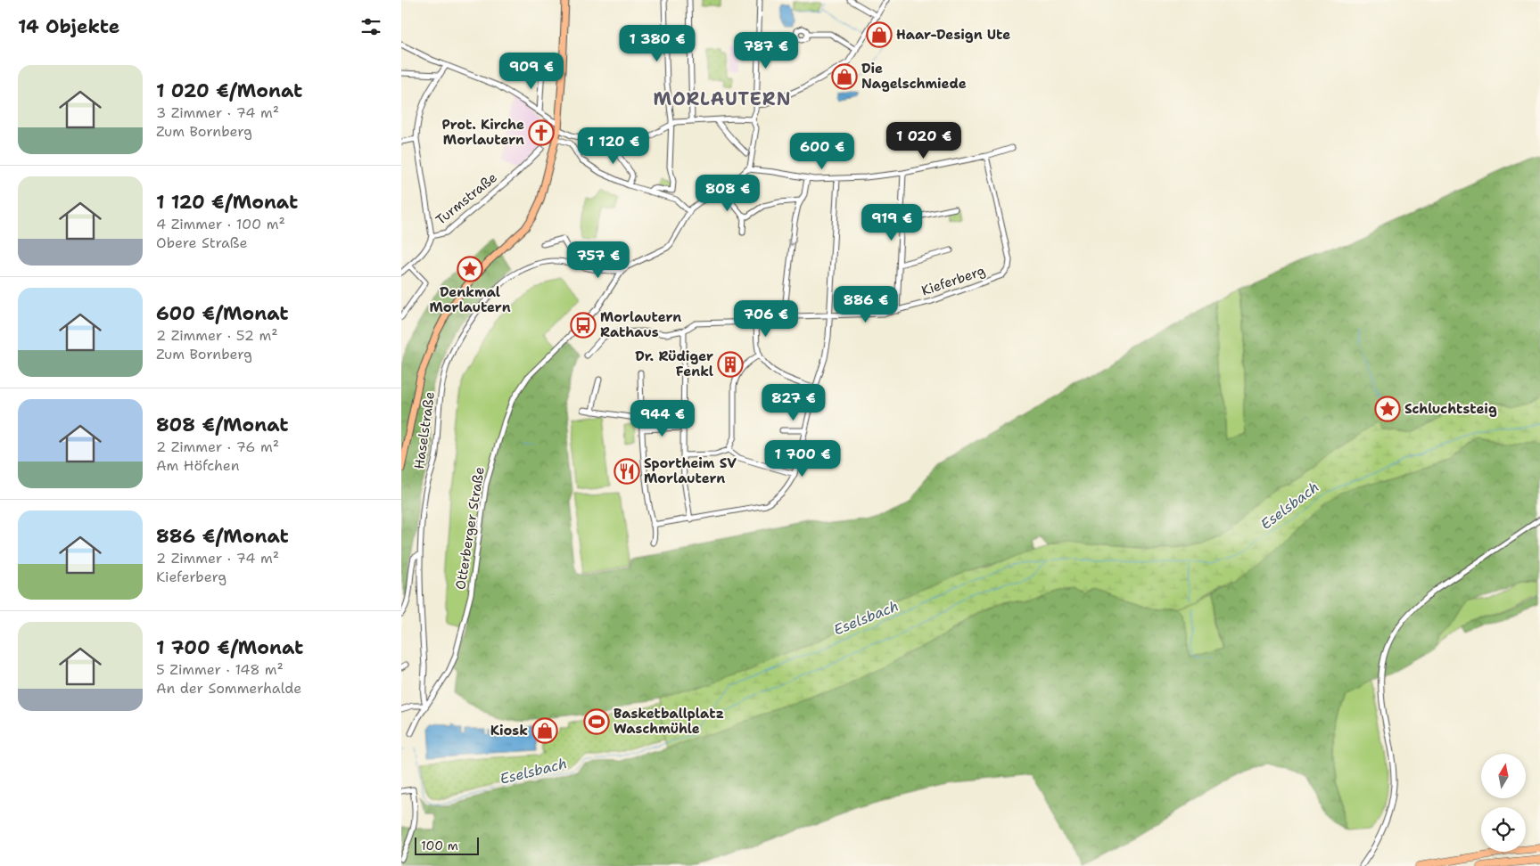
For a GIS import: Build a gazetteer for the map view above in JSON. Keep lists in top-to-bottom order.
{
  "streets": {
    "street": [
      "Turmstraße",
      "Kieferberg",
      "Haselstraße",
      "Otterberger Straße"
    ]
  },
  "crossings": [
    ["Haselstraße", "Otterberger Straße"]
  ],
  "districts": ["MORLAUTERN"],
  "water": ["Eselsbach"],
  "places": {
    "shop": ["Haar-Design Ute", "Die Nagelschmiede", "Kiosk"],
    "church": ["Prot. Kirche Morlautern"],
    "place": ["Denkmal Morlautern", "Schluchtsteig"],
    "bus stop": ["Morlautern Rathaus"],
    "building": ["Dr. Rüdiger Fenkl"],
    "restaurant": ["Sportheim SV Morlautern"],
    "sports": ["Basketballplatz Waschmühle"]
  },
  "scale_bar": "100 m",
  "north": "top",
  "page": {
    "heading": "14 Objekte",
    "price": [
      "1 380 €",
      "787 €",
      "909 €",
      "1 020 €",
      "1 120 €",
      "600 €",
      "808 €",
      "919 €",
      "757 €",
      "886 €",
      "706 €",
      "827 €",
      "944 €",
      "1 700 €"
    ],
    "list": [
      {
        "name": "1 020 €/Monat",
        "note": "3 Zimmer · 74 m² · Zum Bornberg"
      },
      {
        "name": "1 120 €/Monat",
        "note": "4 Zimmer · 100 m² · Obere Straße"
      },
      {
        "name": "600 €/Monat",
        "note": "2 Zimmer · 52 m² · Zum Bornberg"
      },
      {
        "name": "808 €/Monat",
        "note": "2 Zimmer · 76 m² · Am Höfchen"
      },
      {
        "name": "886 €/Monat",
        "note": "2 Zimmer · 74 m² · Kieferberg"
      },
      {
        "name": "1 700 €/Monat",
        "note": "5 Zimmer · 148 m² · An der Sommerhalde"
      }
    ],
    "scale": "100 m"
  }
}
